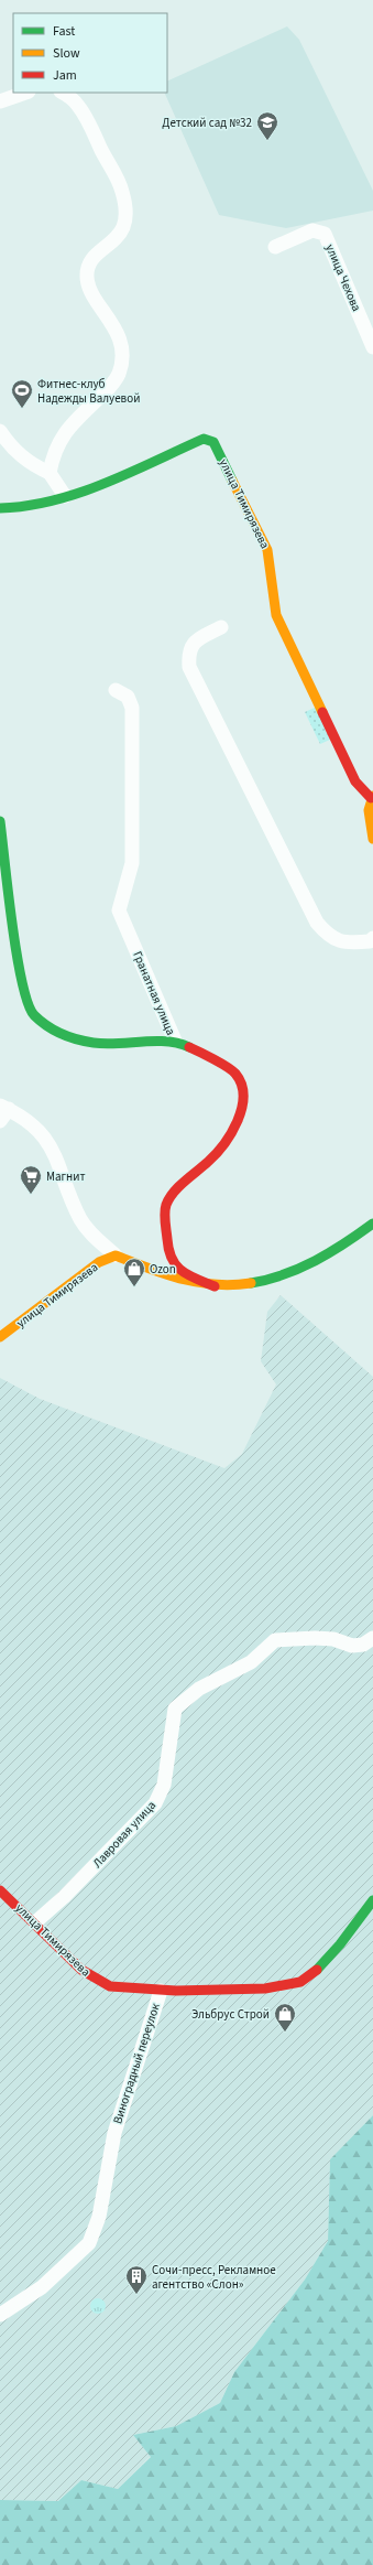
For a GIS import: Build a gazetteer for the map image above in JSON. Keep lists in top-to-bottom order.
{
  "streets": {
    "street": [
      "улица Чехова",
      "улица Тимирязева",
      "Гранатная улица",
      "Лавровая улица",
      "Виноградный переулок"
    ]
  },
  "crossings": [
    ["улица Тимирязева", "Лавровая улица"],
    ["улица Тимирязева", "Виноградный переулок"]
  ],
  "places": {
    "school or university": ["Детский сад №32"],
    "sports": ["Фитнес-клуб Надежды Валуевой"],
    "supermarket": ["Магнит"],
    "shop": ["Ozon", "Эльбрус Строй"],
    "building": ["Сочи-пресс, Рекламное агентство «Слон»"]
  },
  "legend": ["Fast", "Slow", "Jam"]
}
